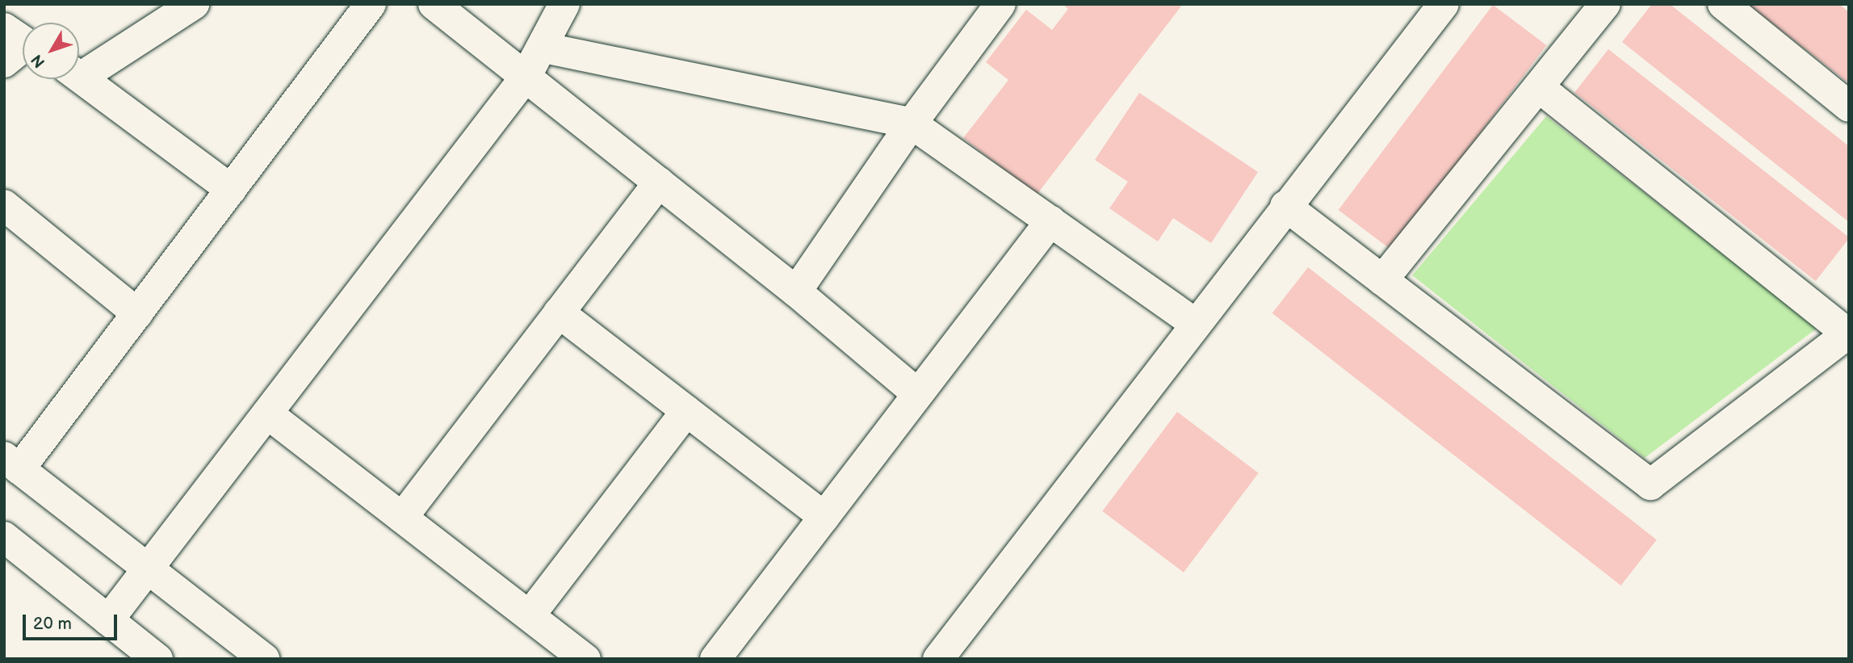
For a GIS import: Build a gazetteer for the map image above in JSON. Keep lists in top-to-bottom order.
{
  "scale_bar": "20 m",
  "north": "bottom left"
}
